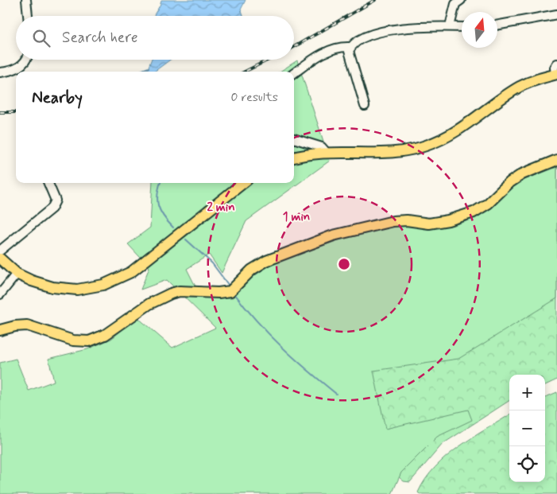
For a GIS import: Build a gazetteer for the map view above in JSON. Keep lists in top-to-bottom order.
{
  "north": "top",
  "page": {
    "search": "Search here",
    "heading": ["Nearby", "0 results"],
    "map_buttons": ["+", "−"]
  },
  "rings": ["2 min", "1 min"]
}
